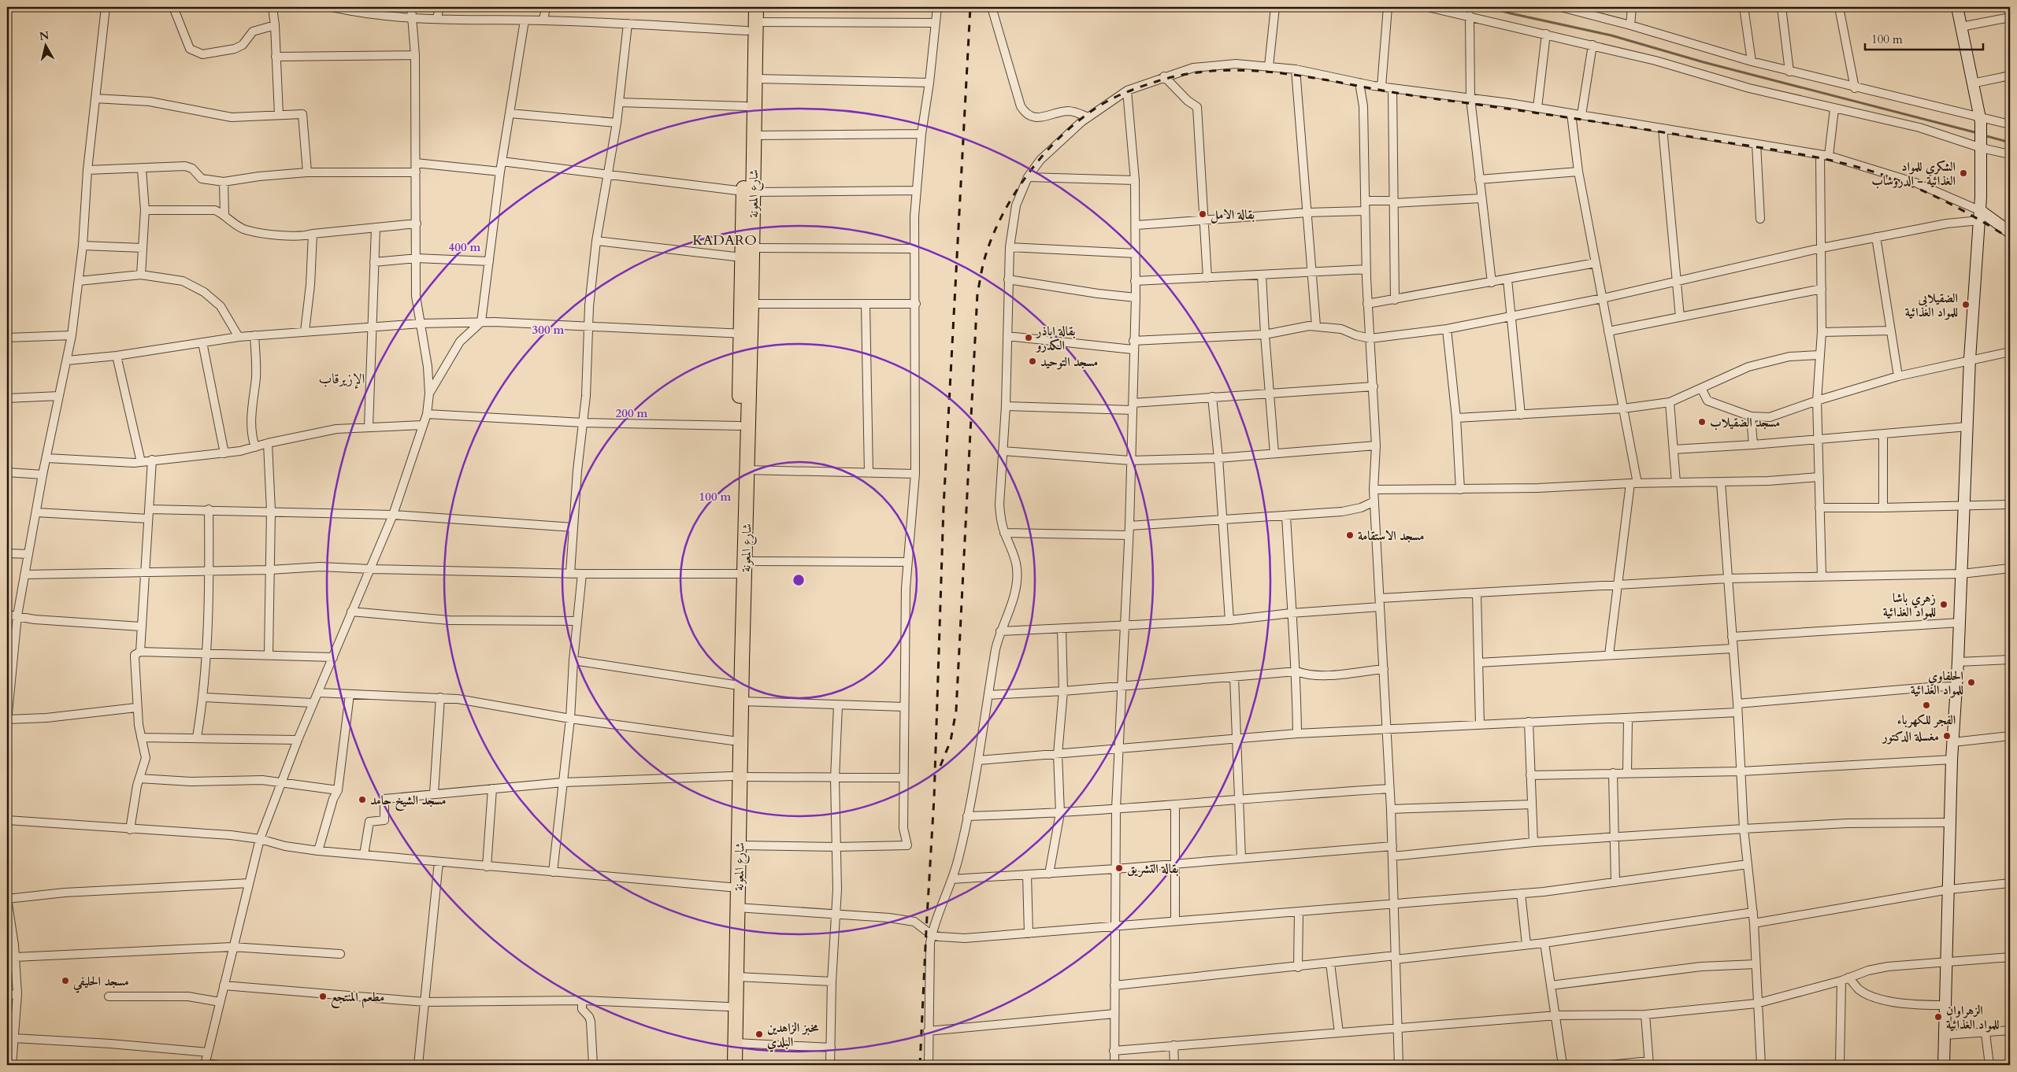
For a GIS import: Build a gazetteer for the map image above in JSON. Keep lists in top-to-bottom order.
{
  "streets": {
    "highway": ["شارع المعونة"]
  },
  "districts": ["KADARO", "الإزيرقاب"],
  "places": [
    "الشكري للمواد الغذائية - الدروشاب",
    "بقالة الامل",
    "الضقيلابي للمواد الغذائية",
    "بقالة اباذر الكدرو",
    "مسجد التوحيد",
    "مسجد الضقيلاب",
    "مسجد الاستقامة",
    "زهري باشا للمواد الغذائية",
    "الحلفاوي للمواد الغذائية",
    "الفجر للكهرباء",
    "مغسلة الدكتور",
    "مسجد الشيخ حامد",
    "بقالة التشريق",
    "مسجد الحليفي",
    "مطعم المنتجع",
    "الزهراوان للمواد الغذائية",
    "مخبز الزاهدين البلدي"
  ],
  "scale_bar": "100 m",
  "north": "top",
  "rings": [
    "400 m",
    "300 m",
    "200 m",
    "100 m"
  ]
}
